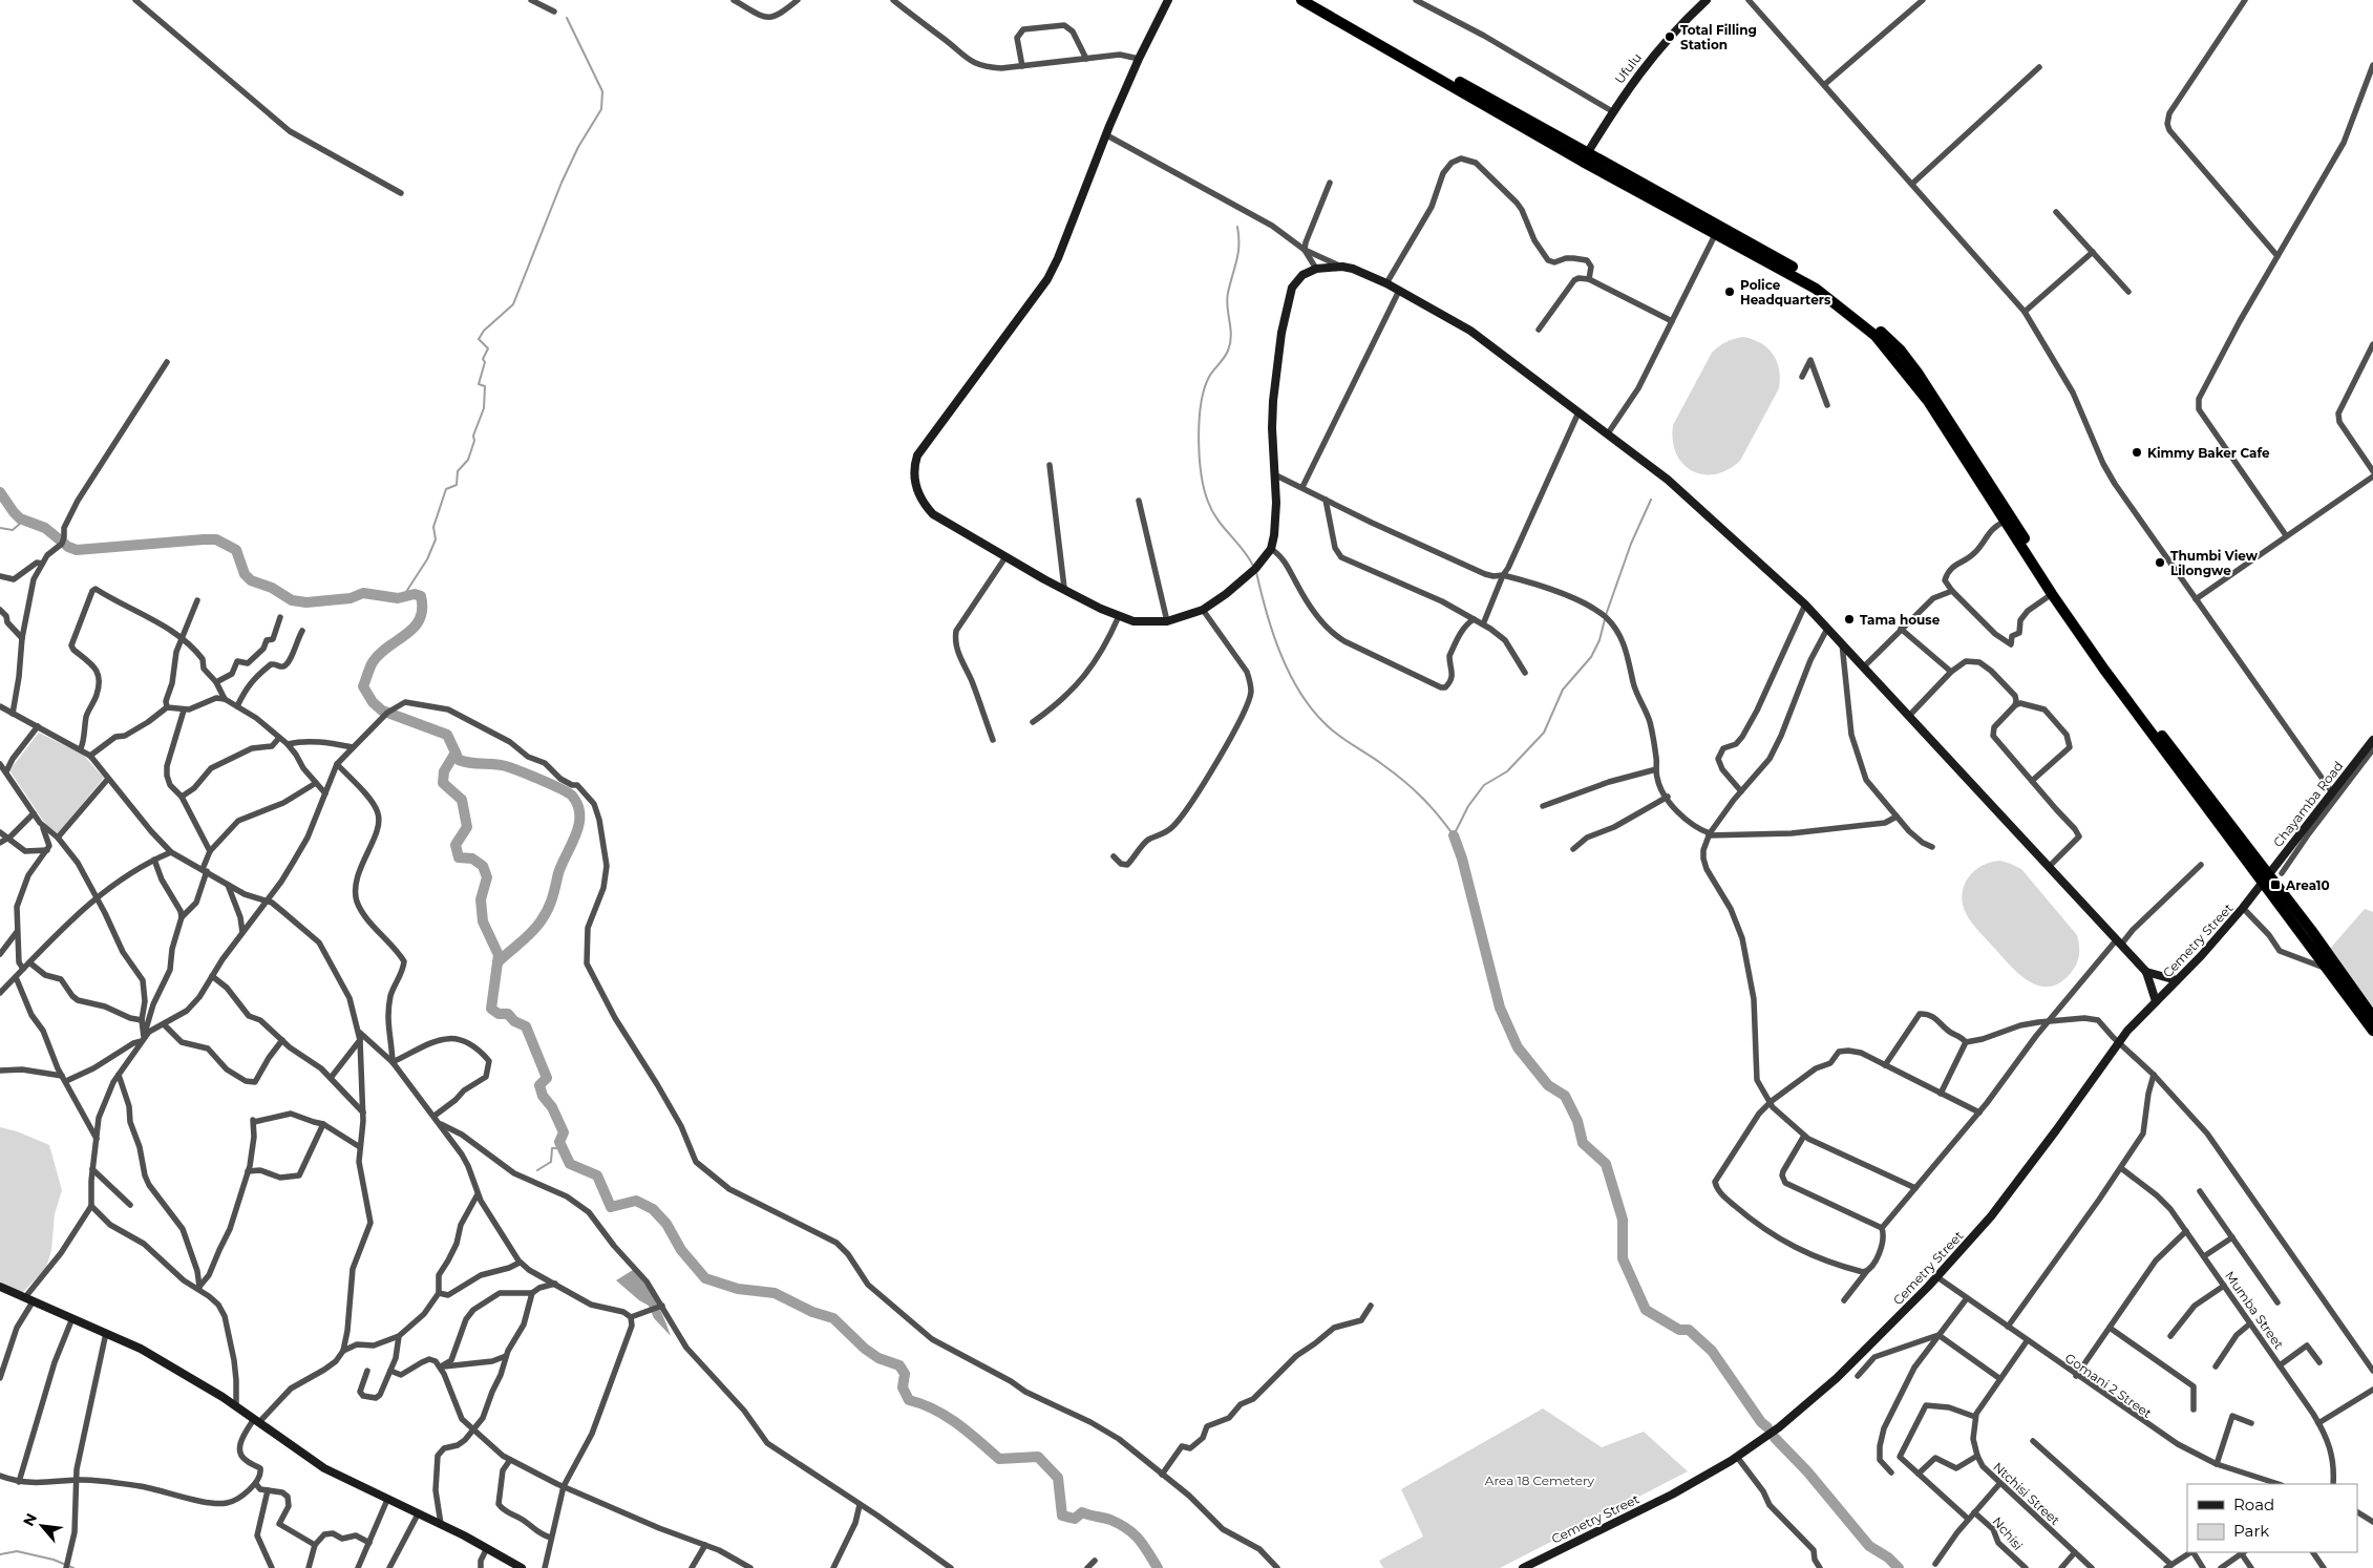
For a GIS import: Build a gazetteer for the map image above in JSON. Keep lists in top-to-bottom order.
{
  "streets": {
    "street": [
      "Ufulu",
      "Chayamba Road",
      "Cemetry Street",
      "Mumba Street",
      "Gomani 2 Street",
      "Ntchisi Street",
      "Nchisi"
    ]
  },
  "crossings": [
    ["Chayamba Road", "Cemetry Street"],
    ["Cemetry Street", "Gomani 2 Street"]
  ],
  "parks": ["Area 18 Cemetery"],
  "places": {
    "other": [
      "Total Filling Station",
      "Police Headquarters",
      "Kimmy Baker Cafe",
      "Thumbi View Lilongwe",
      "Tama house"
    ],
    "transit": ["Area10"]
  },
  "legend": ["Road", "Park"],
  "north": "top left"
}
